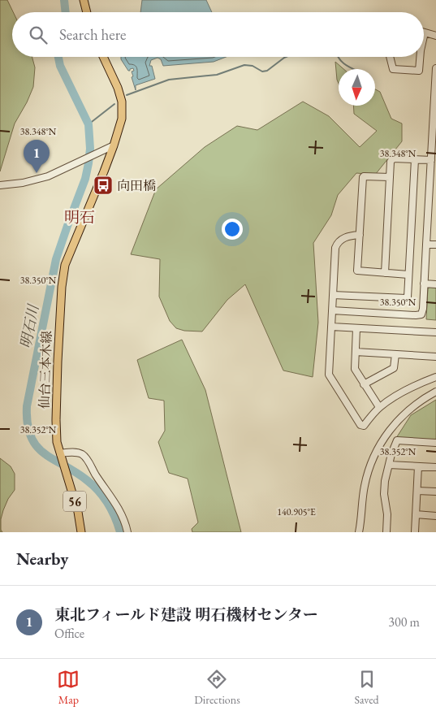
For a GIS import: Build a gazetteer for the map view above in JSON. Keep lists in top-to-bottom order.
{
  "streets": {
    "main road": ["仙台三本木線", "56"]
  },
  "districts": ["明石"],
  "water": ["明石川"],
  "places": {
    "bus stop": ["向田橋"]
  },
  "north": "bottom",
  "page": {
    "search": "Search here",
    "pins": "1",
    "heading": "Nearby",
    "list": [
      {
        "mark": "1",
        "name": "東北フィールド建設 明石機材センター",
        "note": "Office",
        "value": "300 m"
      }
    ],
    "nav": ["Map", "Directions", "Saved"]
  },
  "coordinates": [
    "38.348°N",
    "38.350°N",
    "38.352°N",
    "140.905°E"
  ]
}
